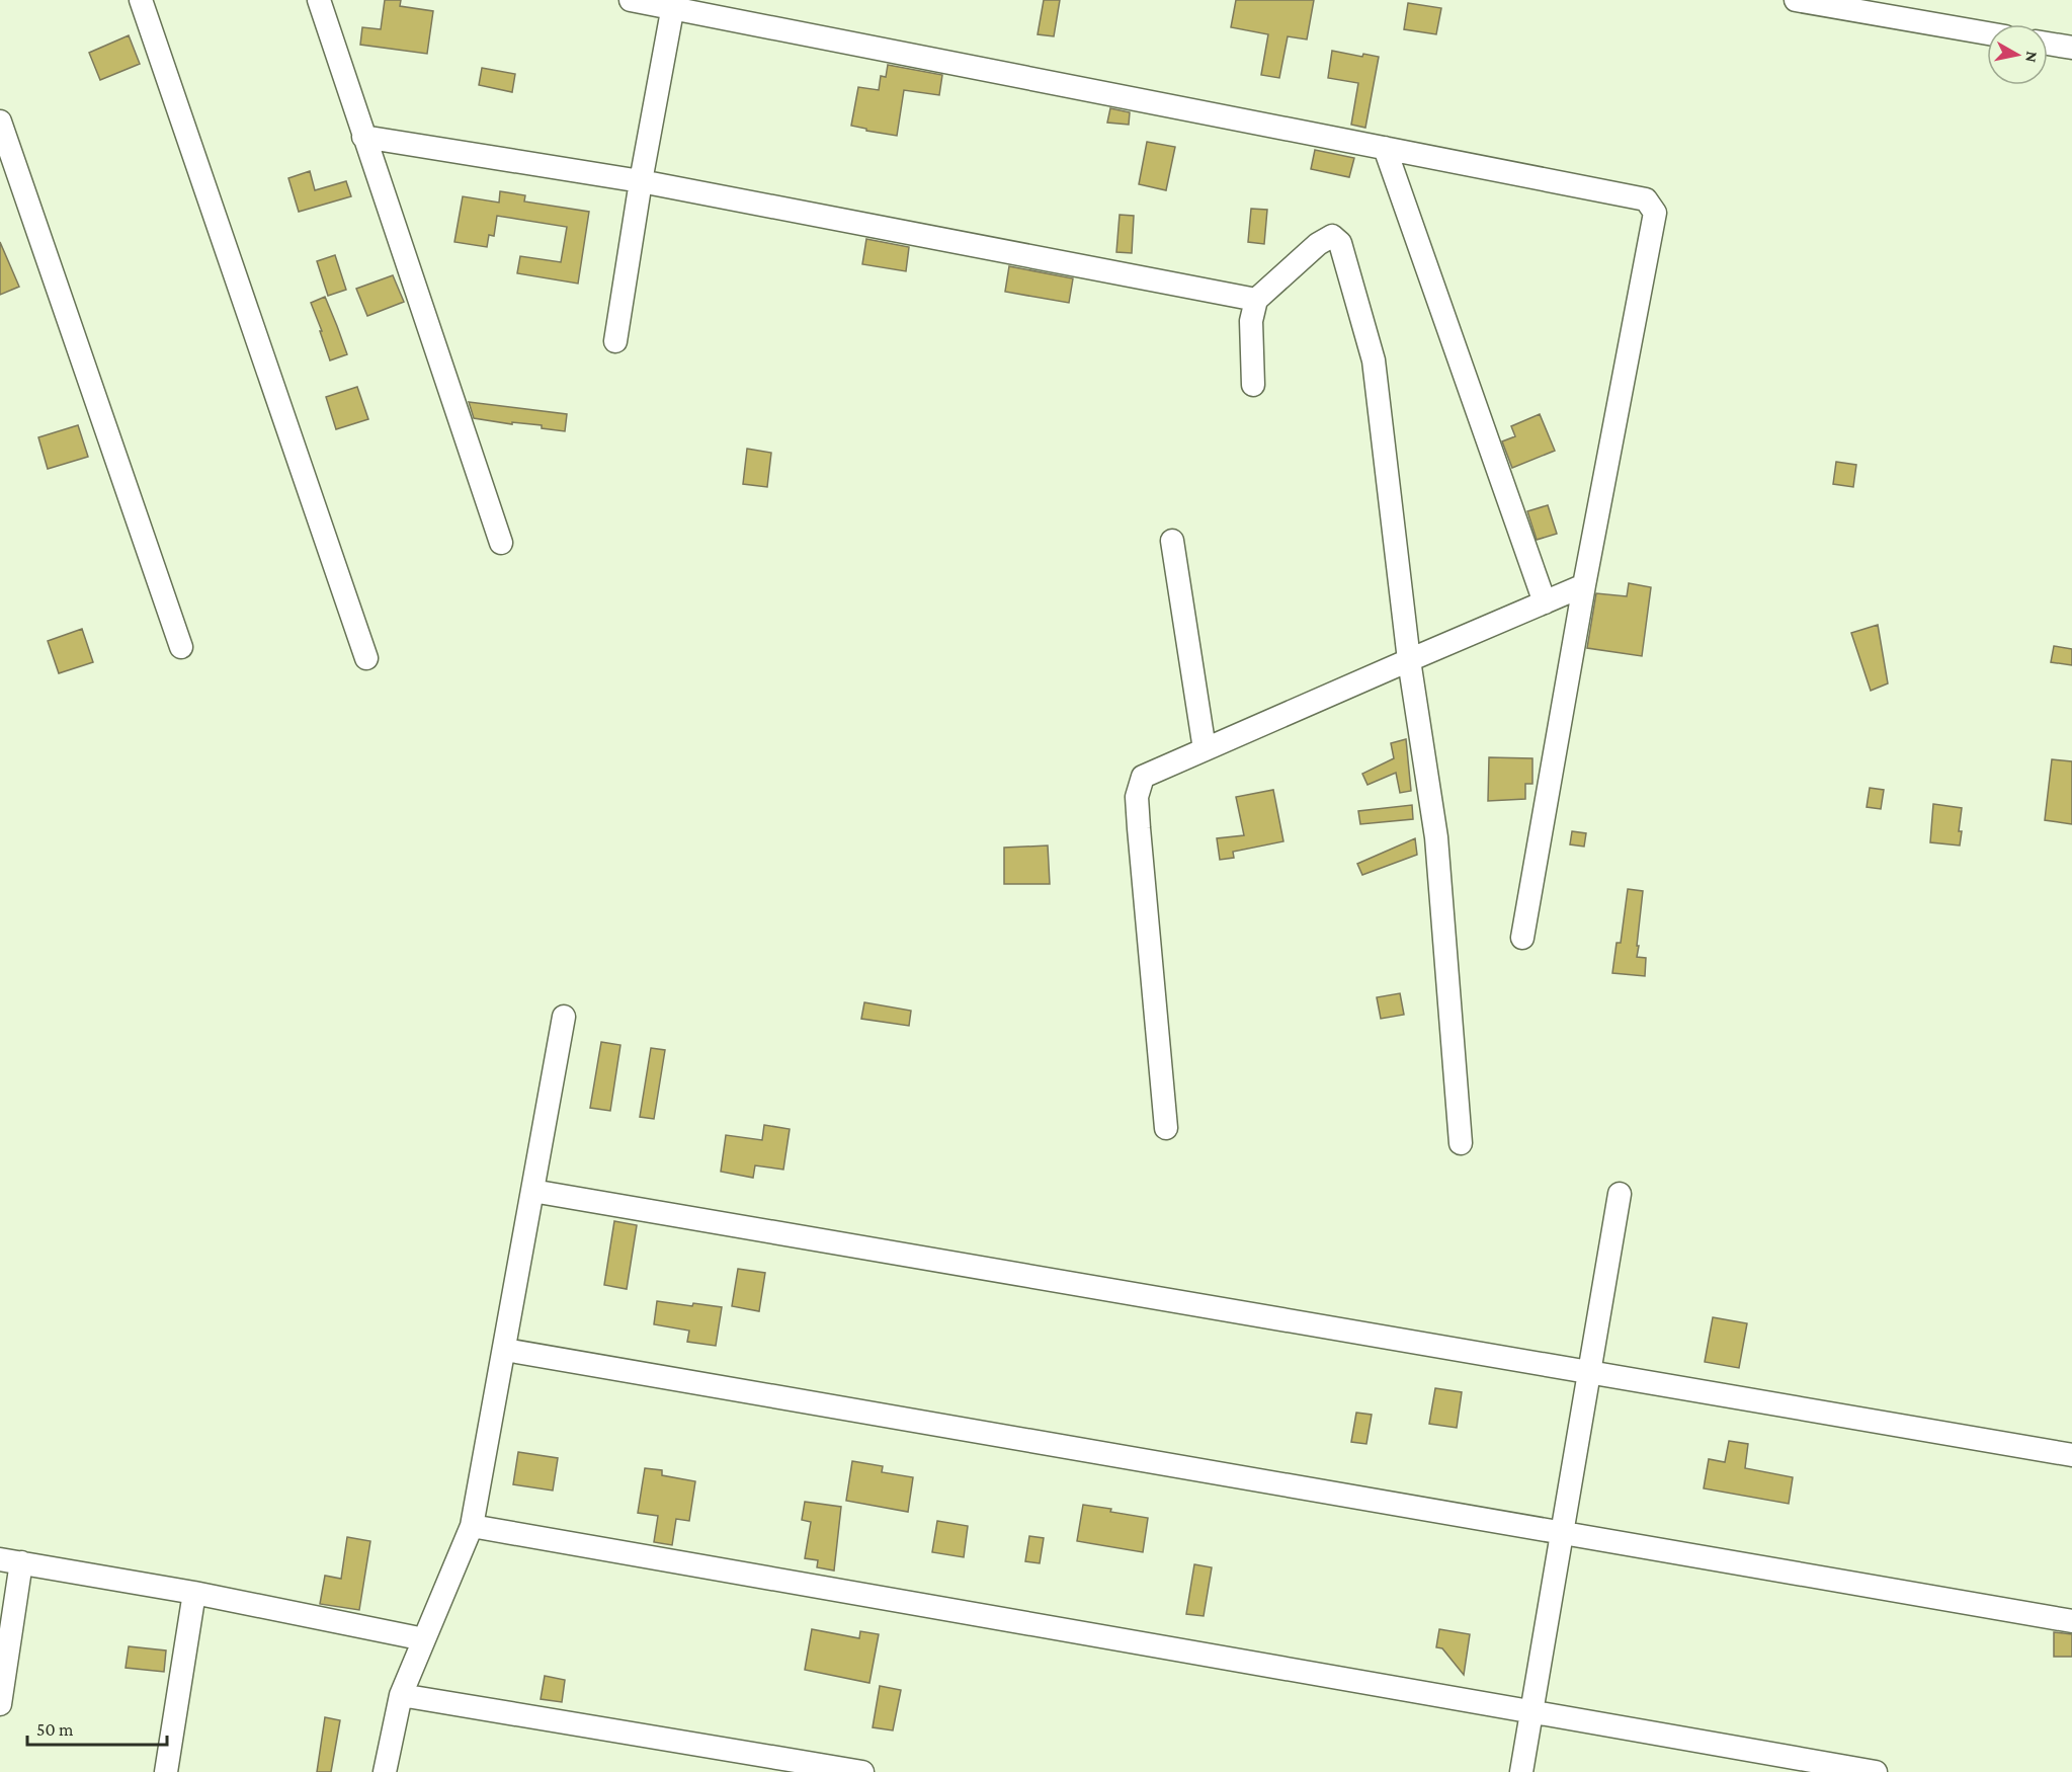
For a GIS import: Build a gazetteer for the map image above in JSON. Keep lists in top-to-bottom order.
{
  "scale_bar": "50 m",
  "north": "right"
}
